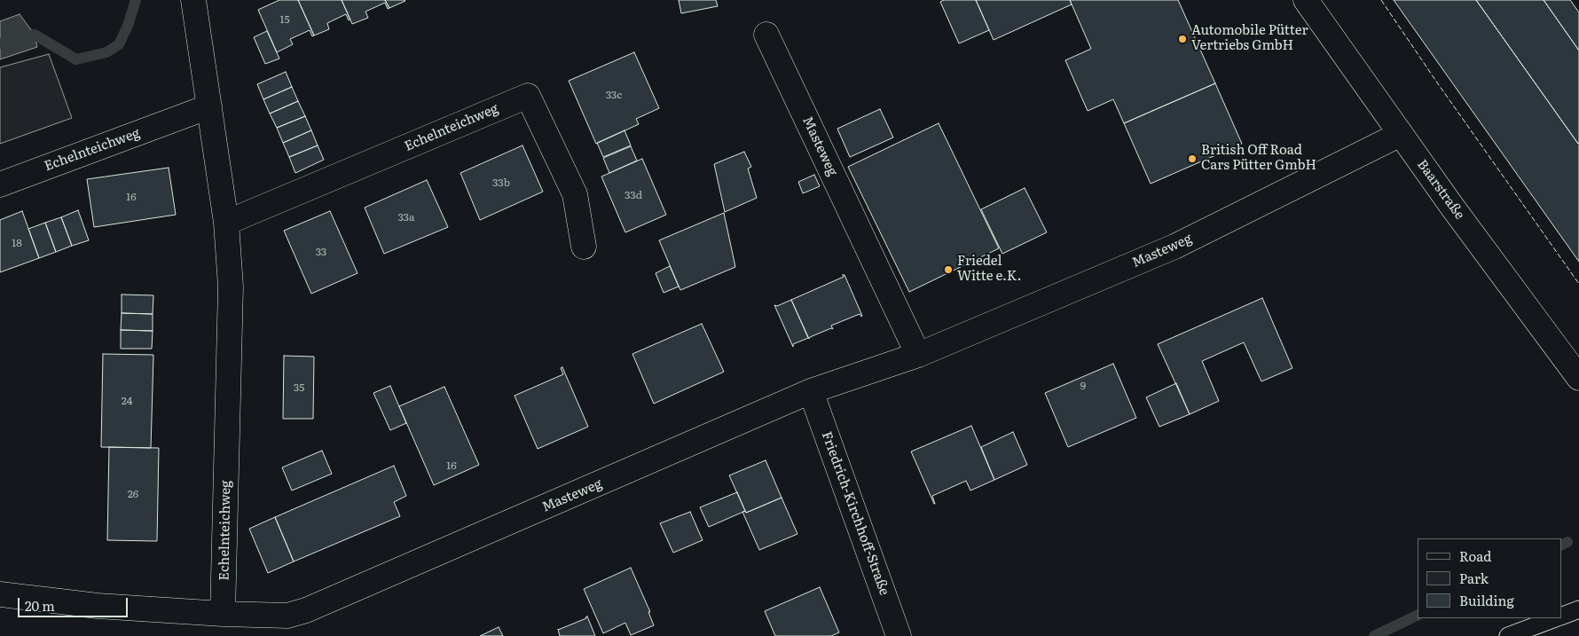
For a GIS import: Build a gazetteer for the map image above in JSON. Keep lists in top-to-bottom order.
{
  "streets": {
    "street": [
      "Echelnteichweg",
      "Masteweg",
      "Baarstraße",
      "Friedrich-Kirchhoff-Straße"
    ]
  },
  "crossings": [
    ["Echelnteichweg", "Masteweg"],
    ["Masteweg", "Baarstraße"],
    ["Masteweg", "Friedrich-Kirchhoff-Straße"]
  ],
  "places": ["Automobile Pütter Vertriebs GmbH", "British Off Road Cars Pütter GmbH", "Friedel Witte e.K."],
  "house_numbers": [
    "15",
    "33c",
    "33b",
    "33d",
    "16",
    "33a",
    "18",
    "33",
    "9",
    "35",
    "24",
    "16",
    "26"
  ],
  "legend": ["Road", "Park", "Building"],
  "scale_bar": "20 m"
}
